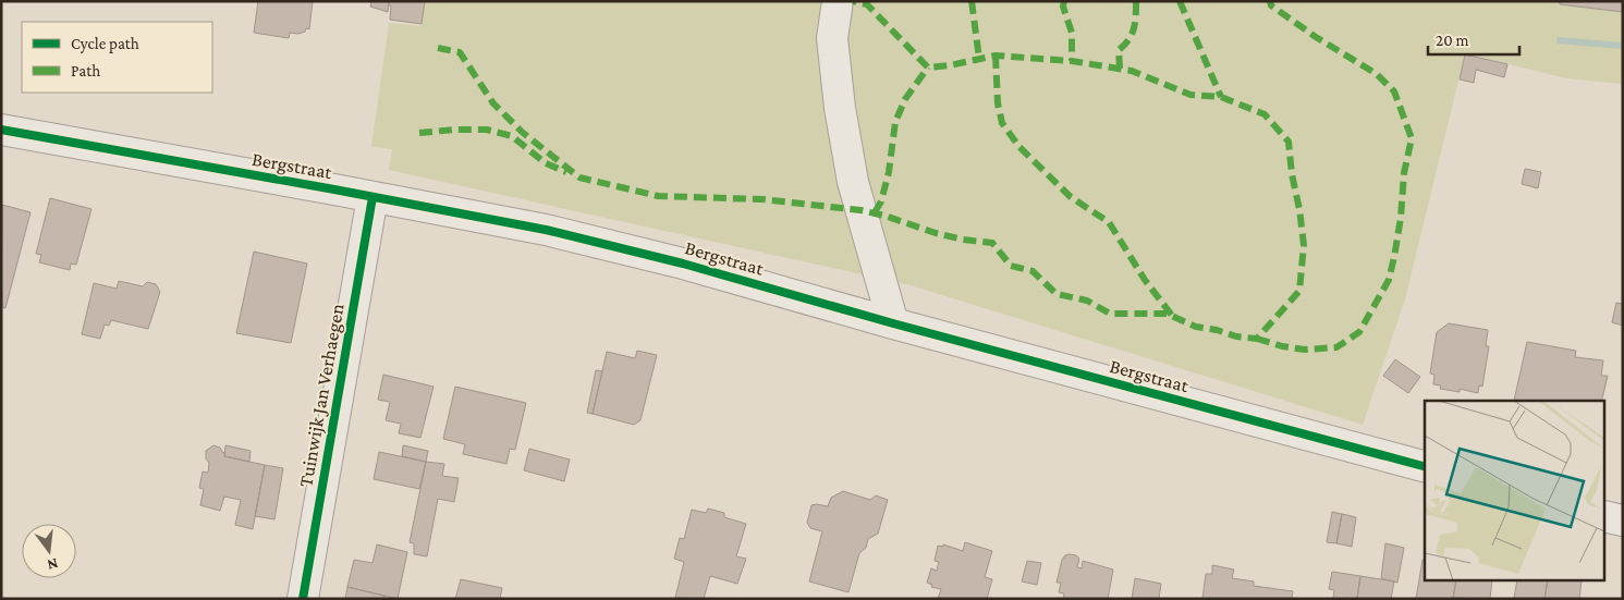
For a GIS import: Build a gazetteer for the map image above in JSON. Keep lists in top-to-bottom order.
{
  "streets": {
    "street": ["Bergstraat", "Tuinwijk Jan Verhaegen"]
  },
  "crossings": [
    ["Bergstraat", "Tuinwijk Jan Verhaegen"]
  ],
  "legend": ["Cycle path", "Path"],
  "scale_bar": "20 m",
  "north": "bottom"
}
